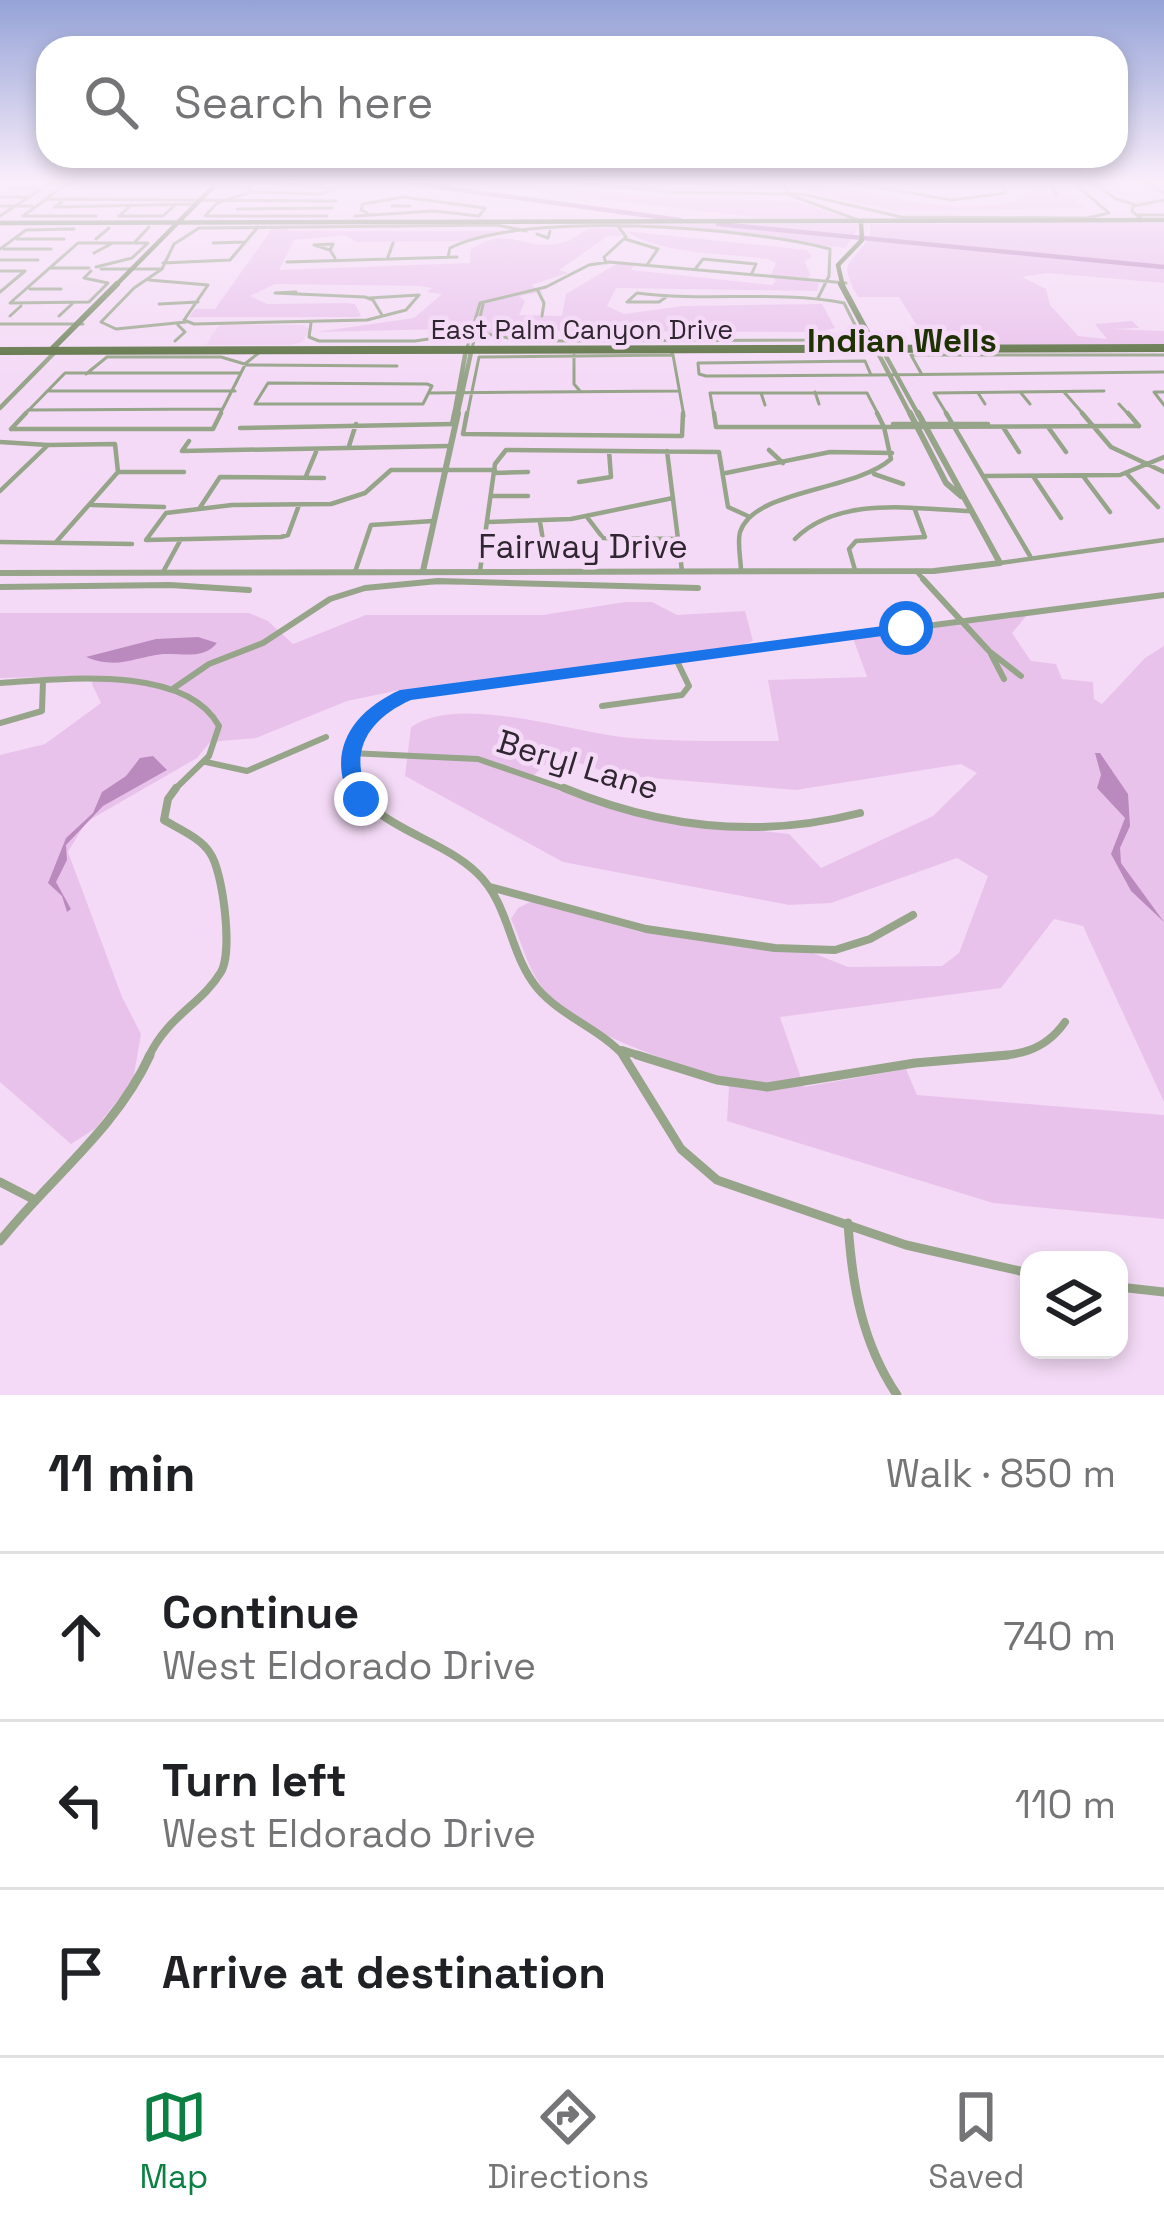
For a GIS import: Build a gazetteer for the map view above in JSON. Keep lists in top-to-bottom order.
{
  "streets": {
    "main road": ["East Palm Canyon Drive"],
    "street": ["Fairway Drive", "Beryl Lane"]
  },
  "districts": ["Indian Wells"],
  "page": {
    "search": "Search here",
    "heading": ["11 min", "Walk · 850 m"],
    "list": [
      ["Continue", "West Eldorado Drive", "740 m"],
      ["Turn left", "West Eldorado Drive", "110 m"],
      "Arrive at destination"
    ],
    "nav": ["Map", "Directions", "Saved"]
  }
}
